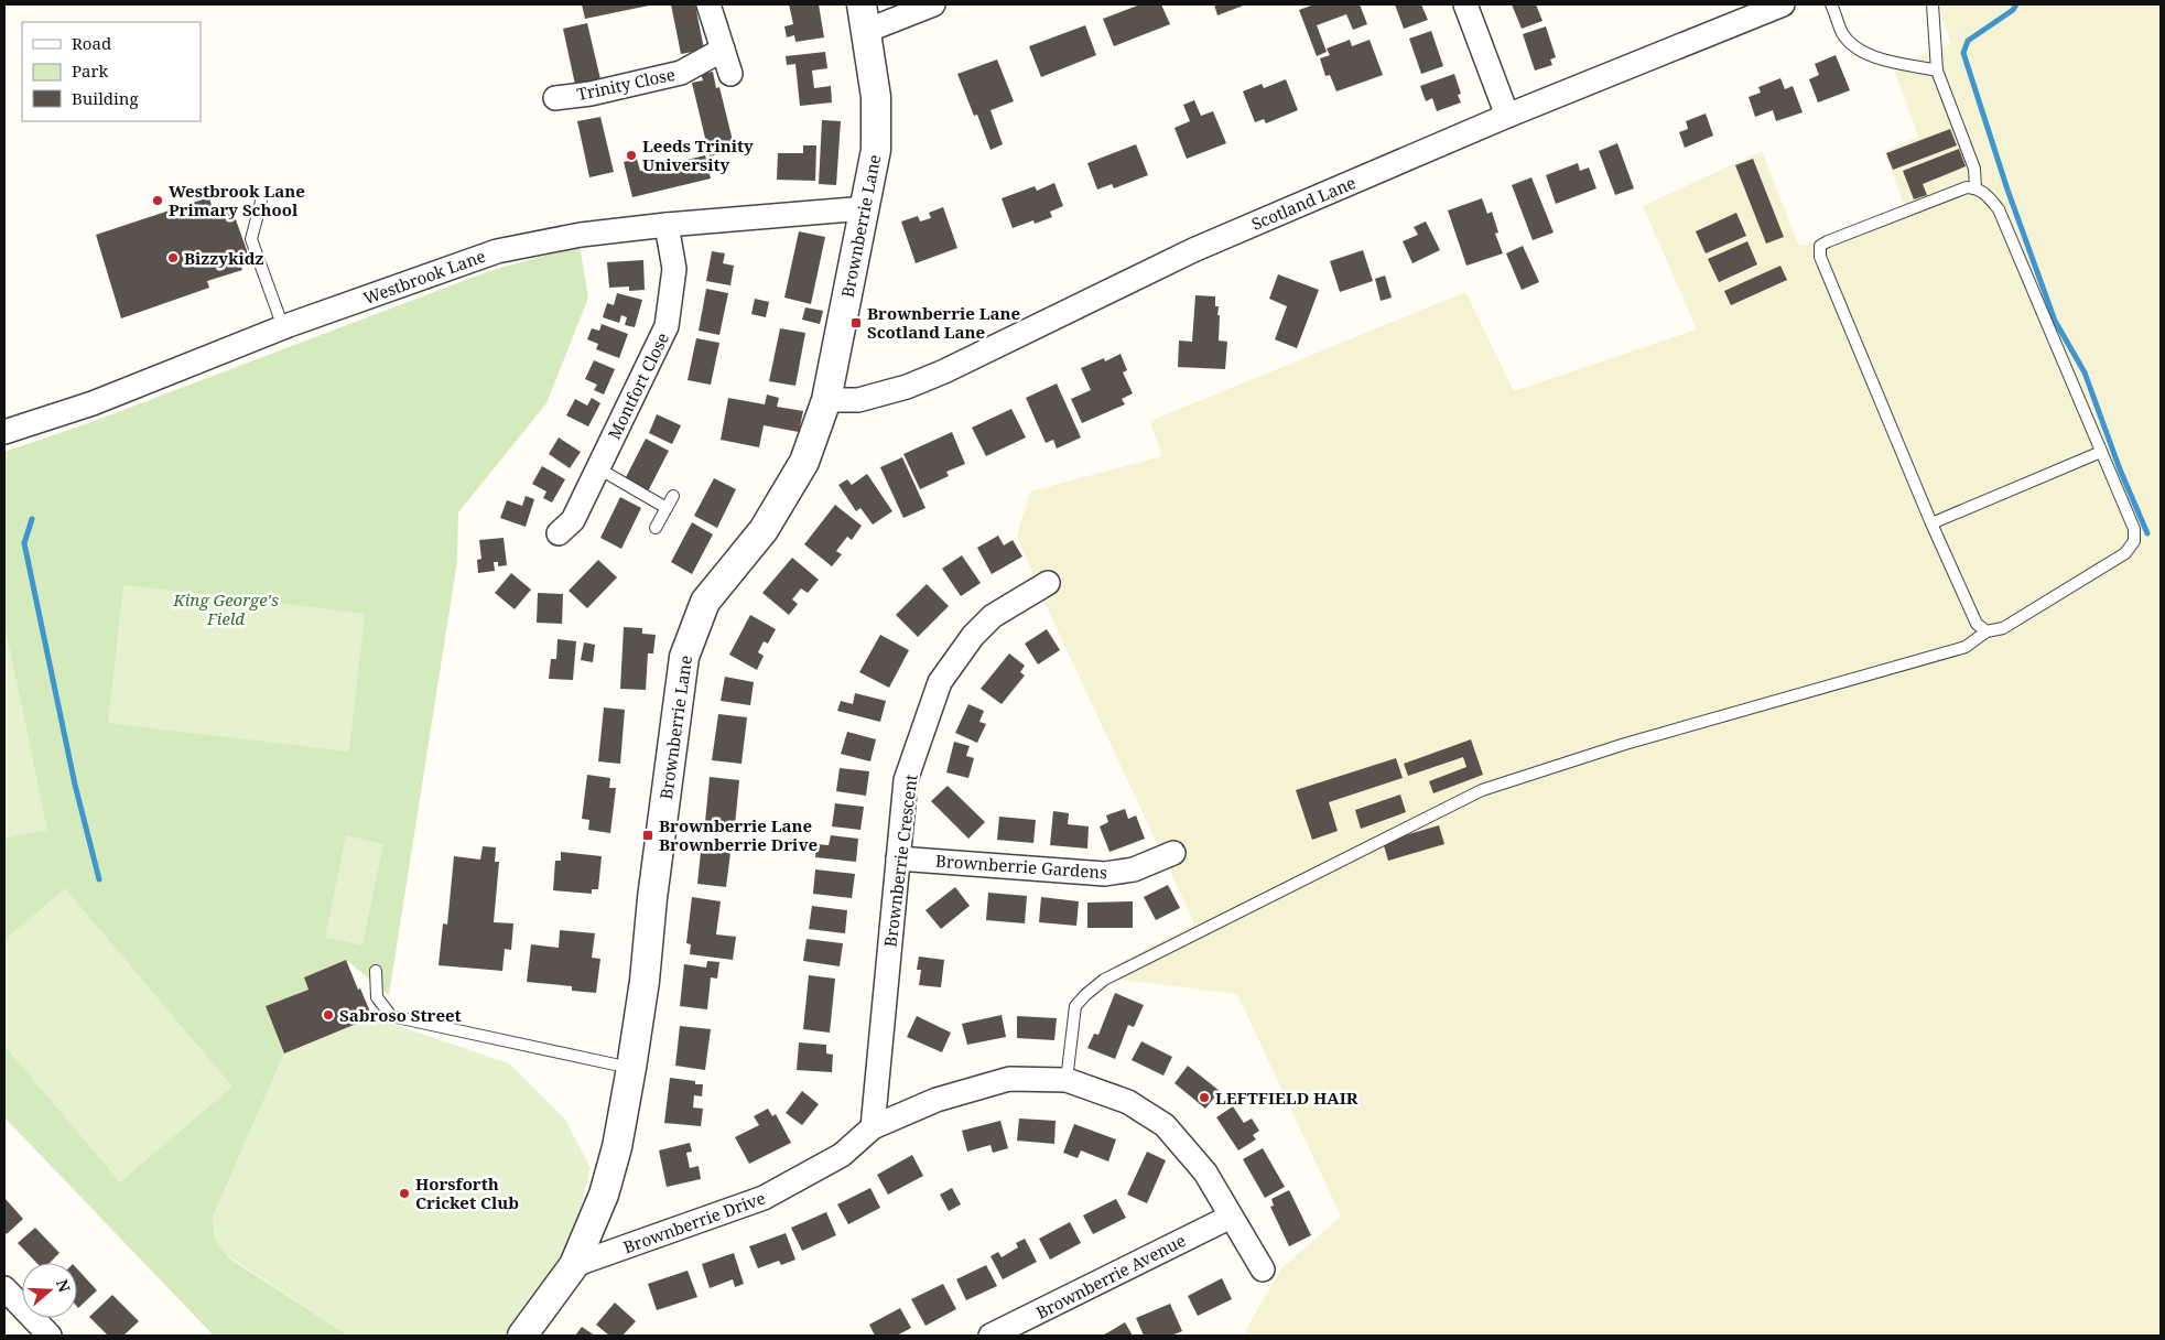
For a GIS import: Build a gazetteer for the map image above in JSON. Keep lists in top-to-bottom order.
{
  "streets": {
    "street": [
      "Trinity Close",
      "Scotland Lane",
      "Brownberrie Lane",
      "Westbrook Lane",
      "Montfort Close",
      "Brownberrie Crescent",
      "Brownberrie Gardens",
      "Brownberrie Drive",
      "Brownberrie Avenue"
    ]
  },
  "crossings": [
    ["Scotland Lane", "Brownberrie Lane"],
    ["Brownberrie Lane", "Westbrook Lane"],
    ["Brownberrie Lane", "Brownberrie Drive"],
    ["Westbrook Lane", "Montfort Close"],
    ["Brownberrie Crescent", "Brownberrie Gardens"],
    ["Brownberrie Crescent", "Brownberrie Drive"],
    ["Brownberrie Drive", "Brownberrie Avenue"]
  ],
  "parks": ["King George's Field"],
  "places": {
    "other": [
      "Leeds Trinity University",
      "Westbrook Lane Primary School",
      "Bizzykidz",
      "Sabroso Street",
      "LEFTFIELD HAIR",
      "Horsforth Cricket Club"
    ],
    "transit": ["Brownberrie Lane Scotland Lane", "Brownberrie Lane Brownberrie Drive"]
  },
  "legend": ["Road", "Park", "Building"],
  "north": "right"
}
